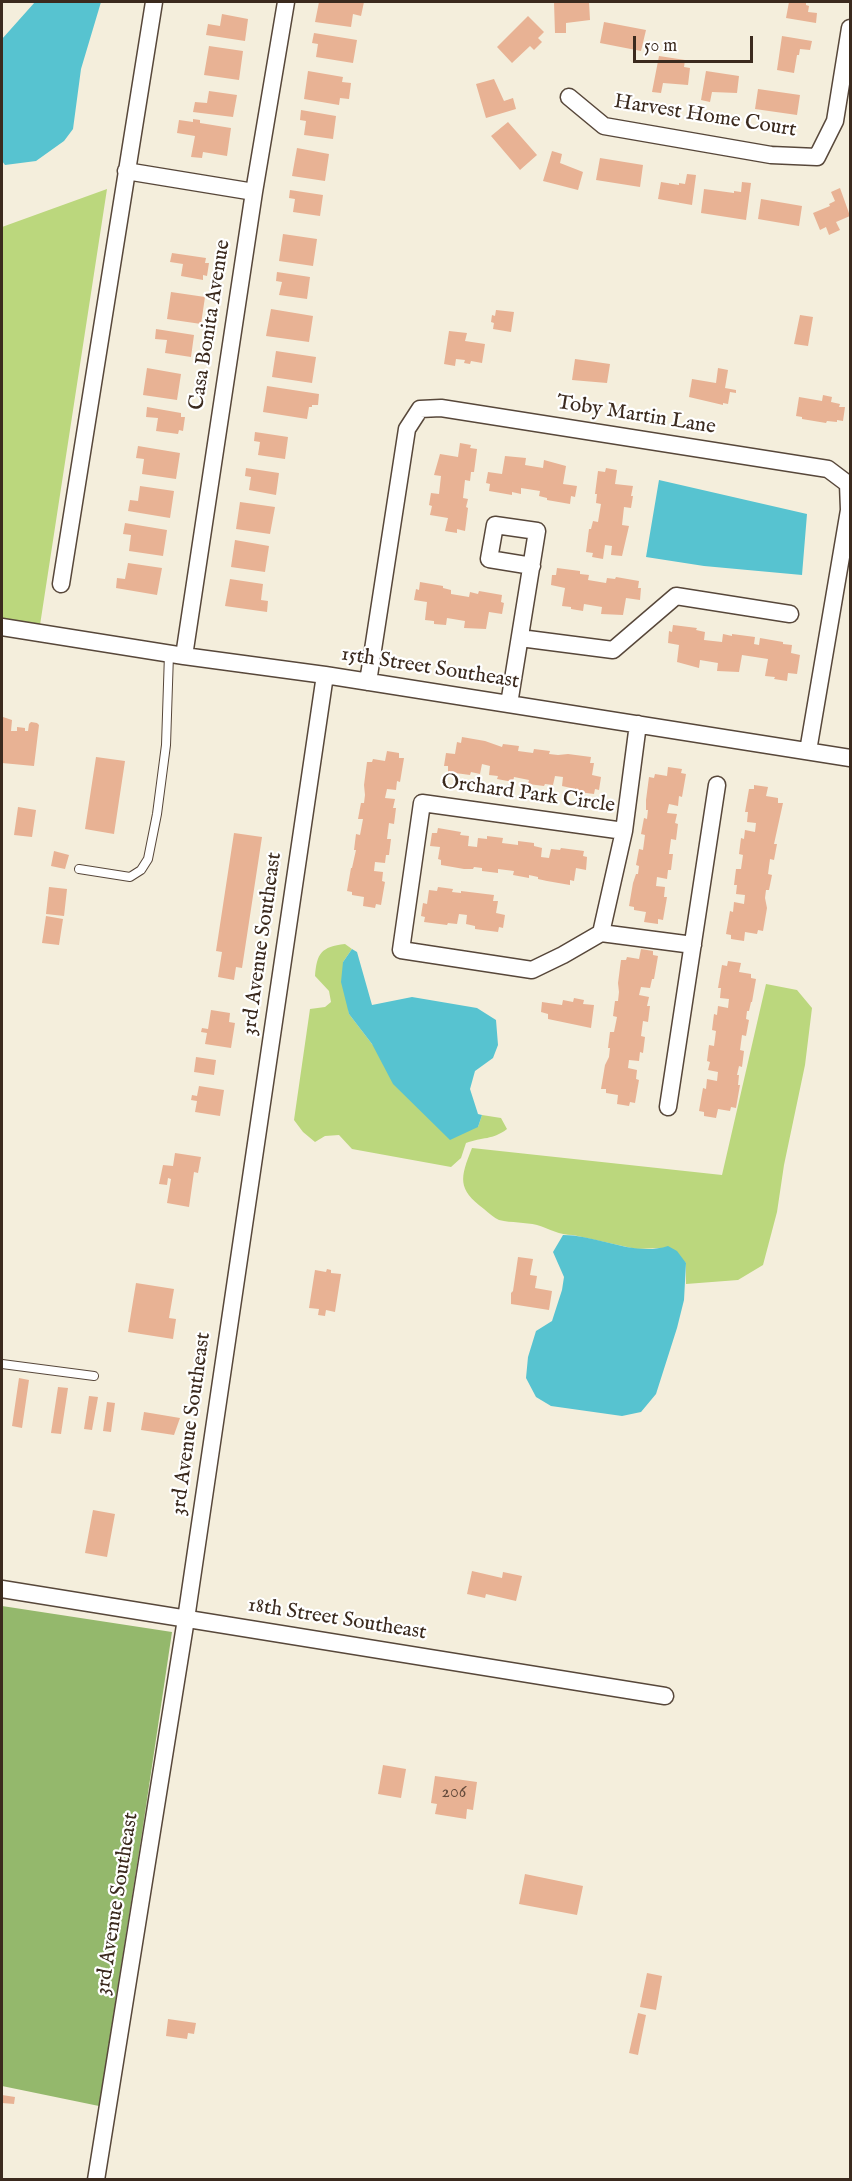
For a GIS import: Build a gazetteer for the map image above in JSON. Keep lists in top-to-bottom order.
{
  "streets": {
    "street": [
      "Harvest Home Court",
      "Casa Bonita Avenue",
      "Toby Martin Lane",
      "15th Street Southeast",
      "Orchard Park Circle",
      "3rd Avenue Southeast",
      "18th Street Southeast"
    ]
  },
  "crossings": [
    ["Casa Bonita Avenue", "15th Street Southeast"],
    ["Toby Martin Lane", "15th Street Southeast"],
    ["15th Street Southeast", "Orchard Park Circle"],
    ["15th Street Southeast", "3rd Avenue Southeast"],
    ["3rd Avenue Southeast", "18th Street Southeast"]
  ],
  "house_numbers": ["206"],
  "scale_bar": "50 m"
}
